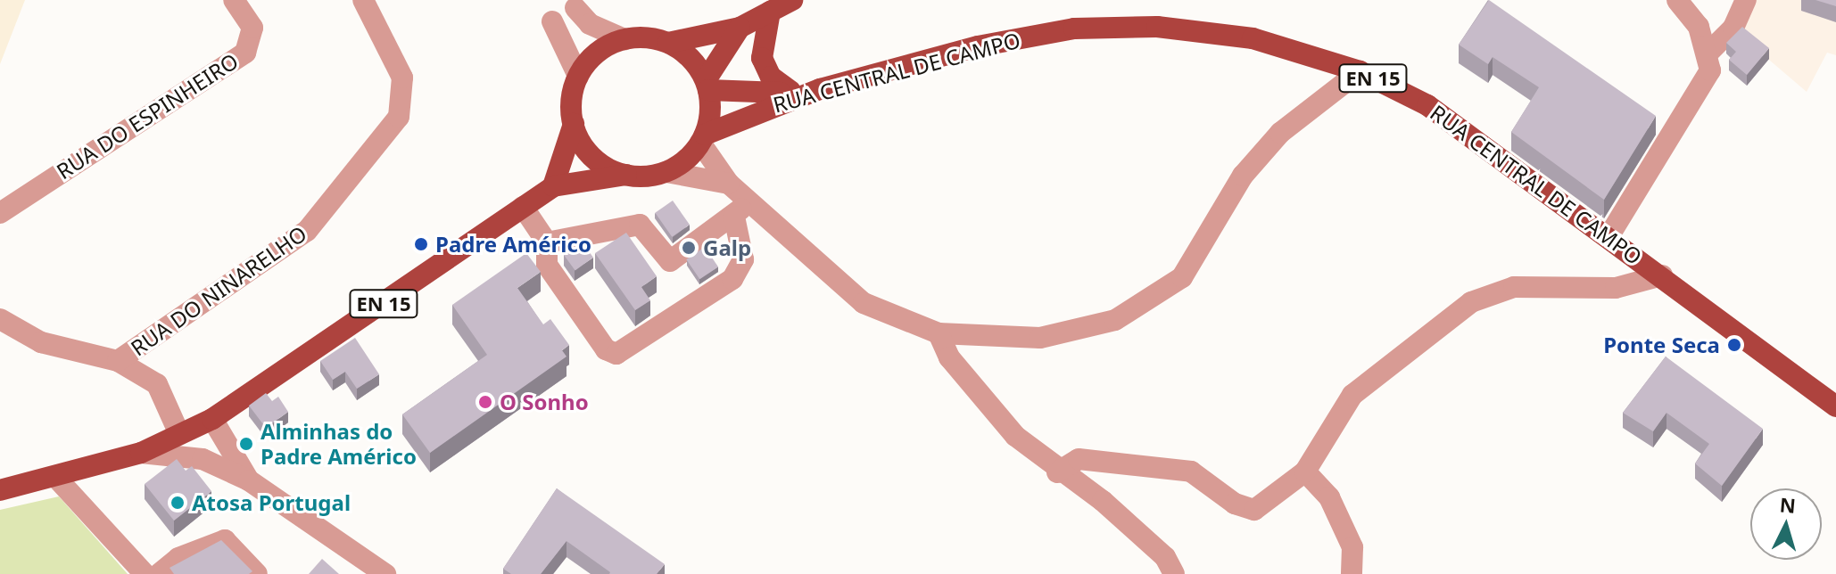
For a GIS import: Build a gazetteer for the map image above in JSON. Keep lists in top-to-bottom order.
{
  "streets": {
    "main road": ["RUA CENTRAL DE CAMPO", "EN 15"],
    "street": ["RUA DO ESPINHEIRO", "RUA DO NINARELHO"]
  },
  "crossings": [
    ["RUA CENTRAL DE CAMPO", "EN 15"]
  ],
  "places": [
    "Padre Américo",
    "Galp",
    "Ponte Seca",
    "O Sonho",
    "Alminhas do Padre Américo",
    "Atosa Portugal"
  ],
  "north": "top"
}
